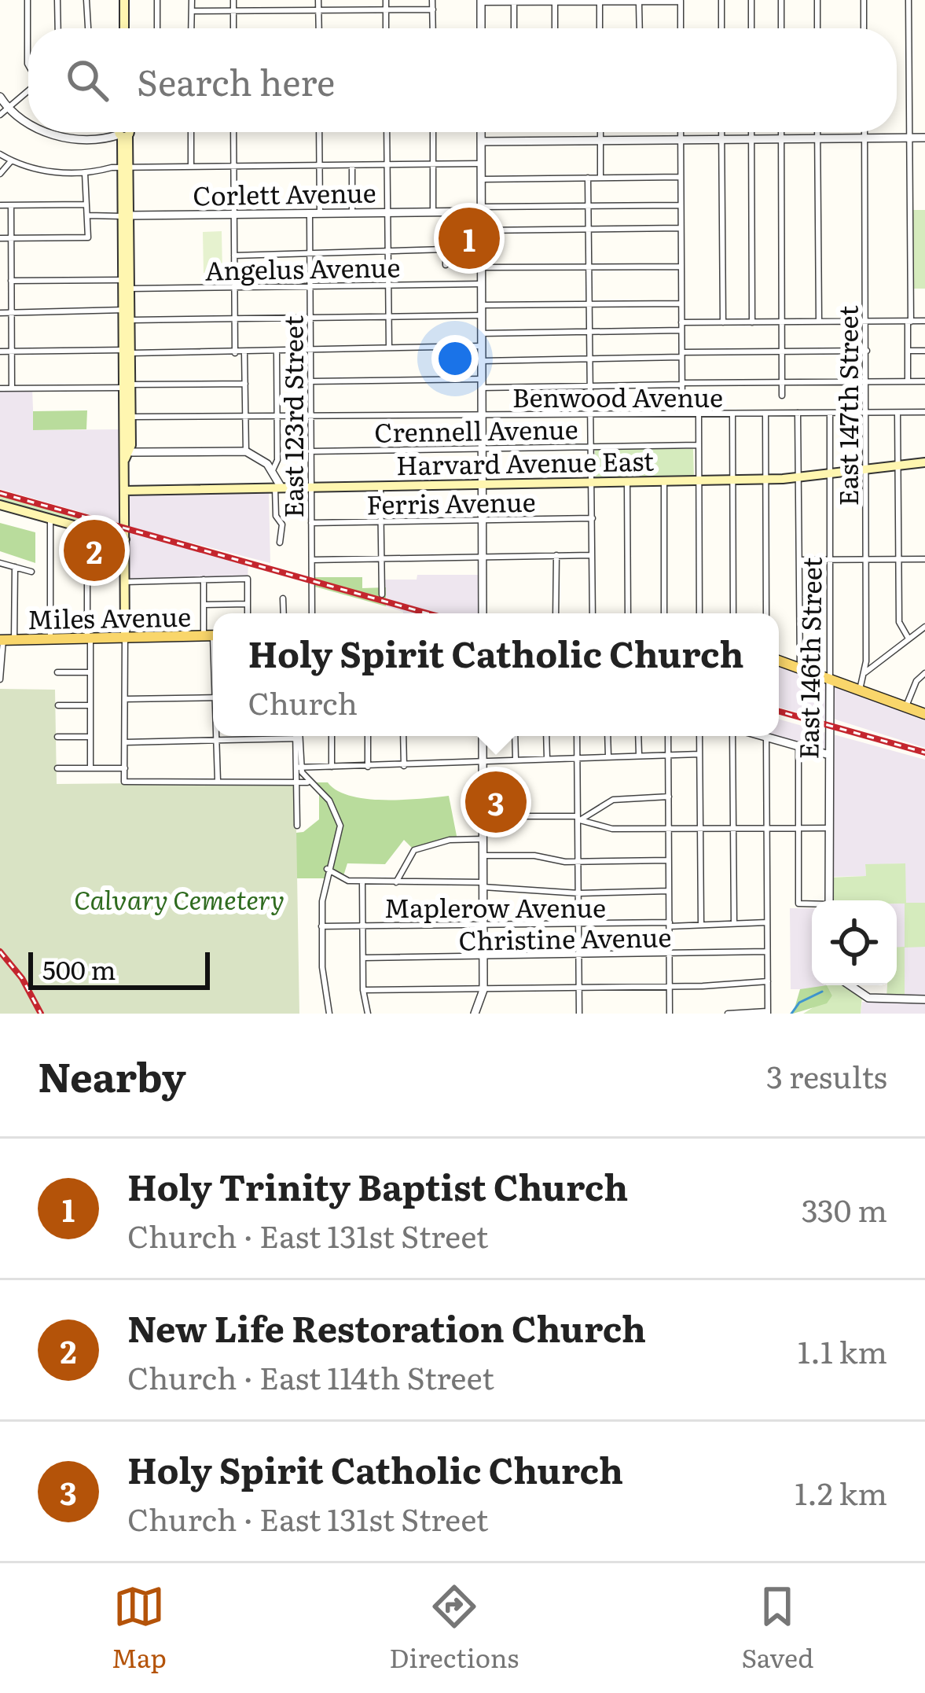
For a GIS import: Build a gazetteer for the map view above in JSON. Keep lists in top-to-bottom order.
{
  "streets": {
    "main road": ["Harvard Avenue East", "Miles Avenue"],
    "street": [
      "Corlett Avenue",
      "Angelus Avenue",
      "Benwood Avenue",
      "East 147th Street",
      "East 123rd Street",
      "Crennell Avenue",
      "Ferris Avenue",
      "East 146th Street",
      "Maplerow Avenue",
      "Christine Avenue"
    ]
  },
  "crossings": [
    ["Corlett Avenue", "East 123rd Street"],
    ["Angelus Avenue", "East 123rd Street"],
    ["Benwood Avenue", "East 147th Street"],
    ["Benwood Avenue", "East 123rd Street"],
    ["Benwood Avenue", "East 146th Street"],
    ["East 147th Street", "Harvard Avenue East"],
    ["East 123rd Street", "Crennell Avenue"],
    ["East 123rd Street", "Harvard Avenue East"],
    ["East 123rd Street", "Ferris Avenue"],
    ["Harvard Avenue East", "East 146th Street"]
  ],
  "parks": ["Calvary Cemetery"],
  "scale_bar": "500 m",
  "page": {
    "search": "Search here",
    "pins": ["1", "2", "3"],
    "popup": ["Holy Spirit Catholic Church", "Church"],
    "scale": "500 m",
    "heading": ["Nearby", "3 results"],
    "list": [
      {
        "mark": "1",
        "name": "Holy Trinity Baptist Church",
        "note": "Church · East 131st Street",
        "value": "330 m"
      },
      {
        "mark": "2",
        "name": "New Life Restoration Church",
        "note": "Church · East 114th Street",
        "value": "1.1 km"
      },
      {
        "mark": "3",
        "name": "Holy Spirit Catholic Church",
        "note": "Church · East 131st Street",
        "value": "1.2 km"
      }
    ],
    "nav": ["Map", "Directions", "Saved"]
  }
}
